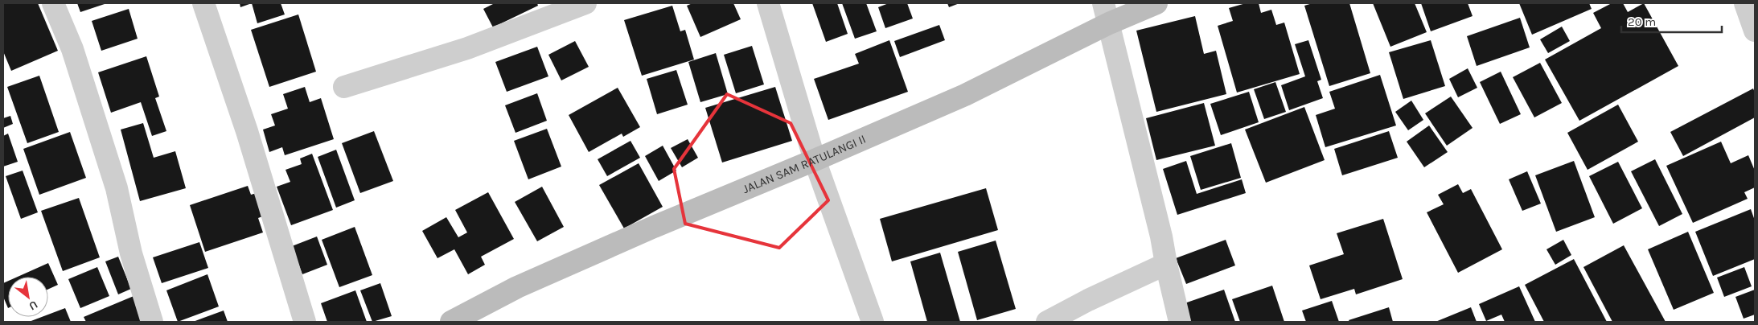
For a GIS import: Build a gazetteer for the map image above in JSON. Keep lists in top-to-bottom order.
{
  "streets": {
    "street": ["JALAN SAM RATULANGI II"]
  },
  "scale_bar": "20 m",
  "north": "bottom right"
}
